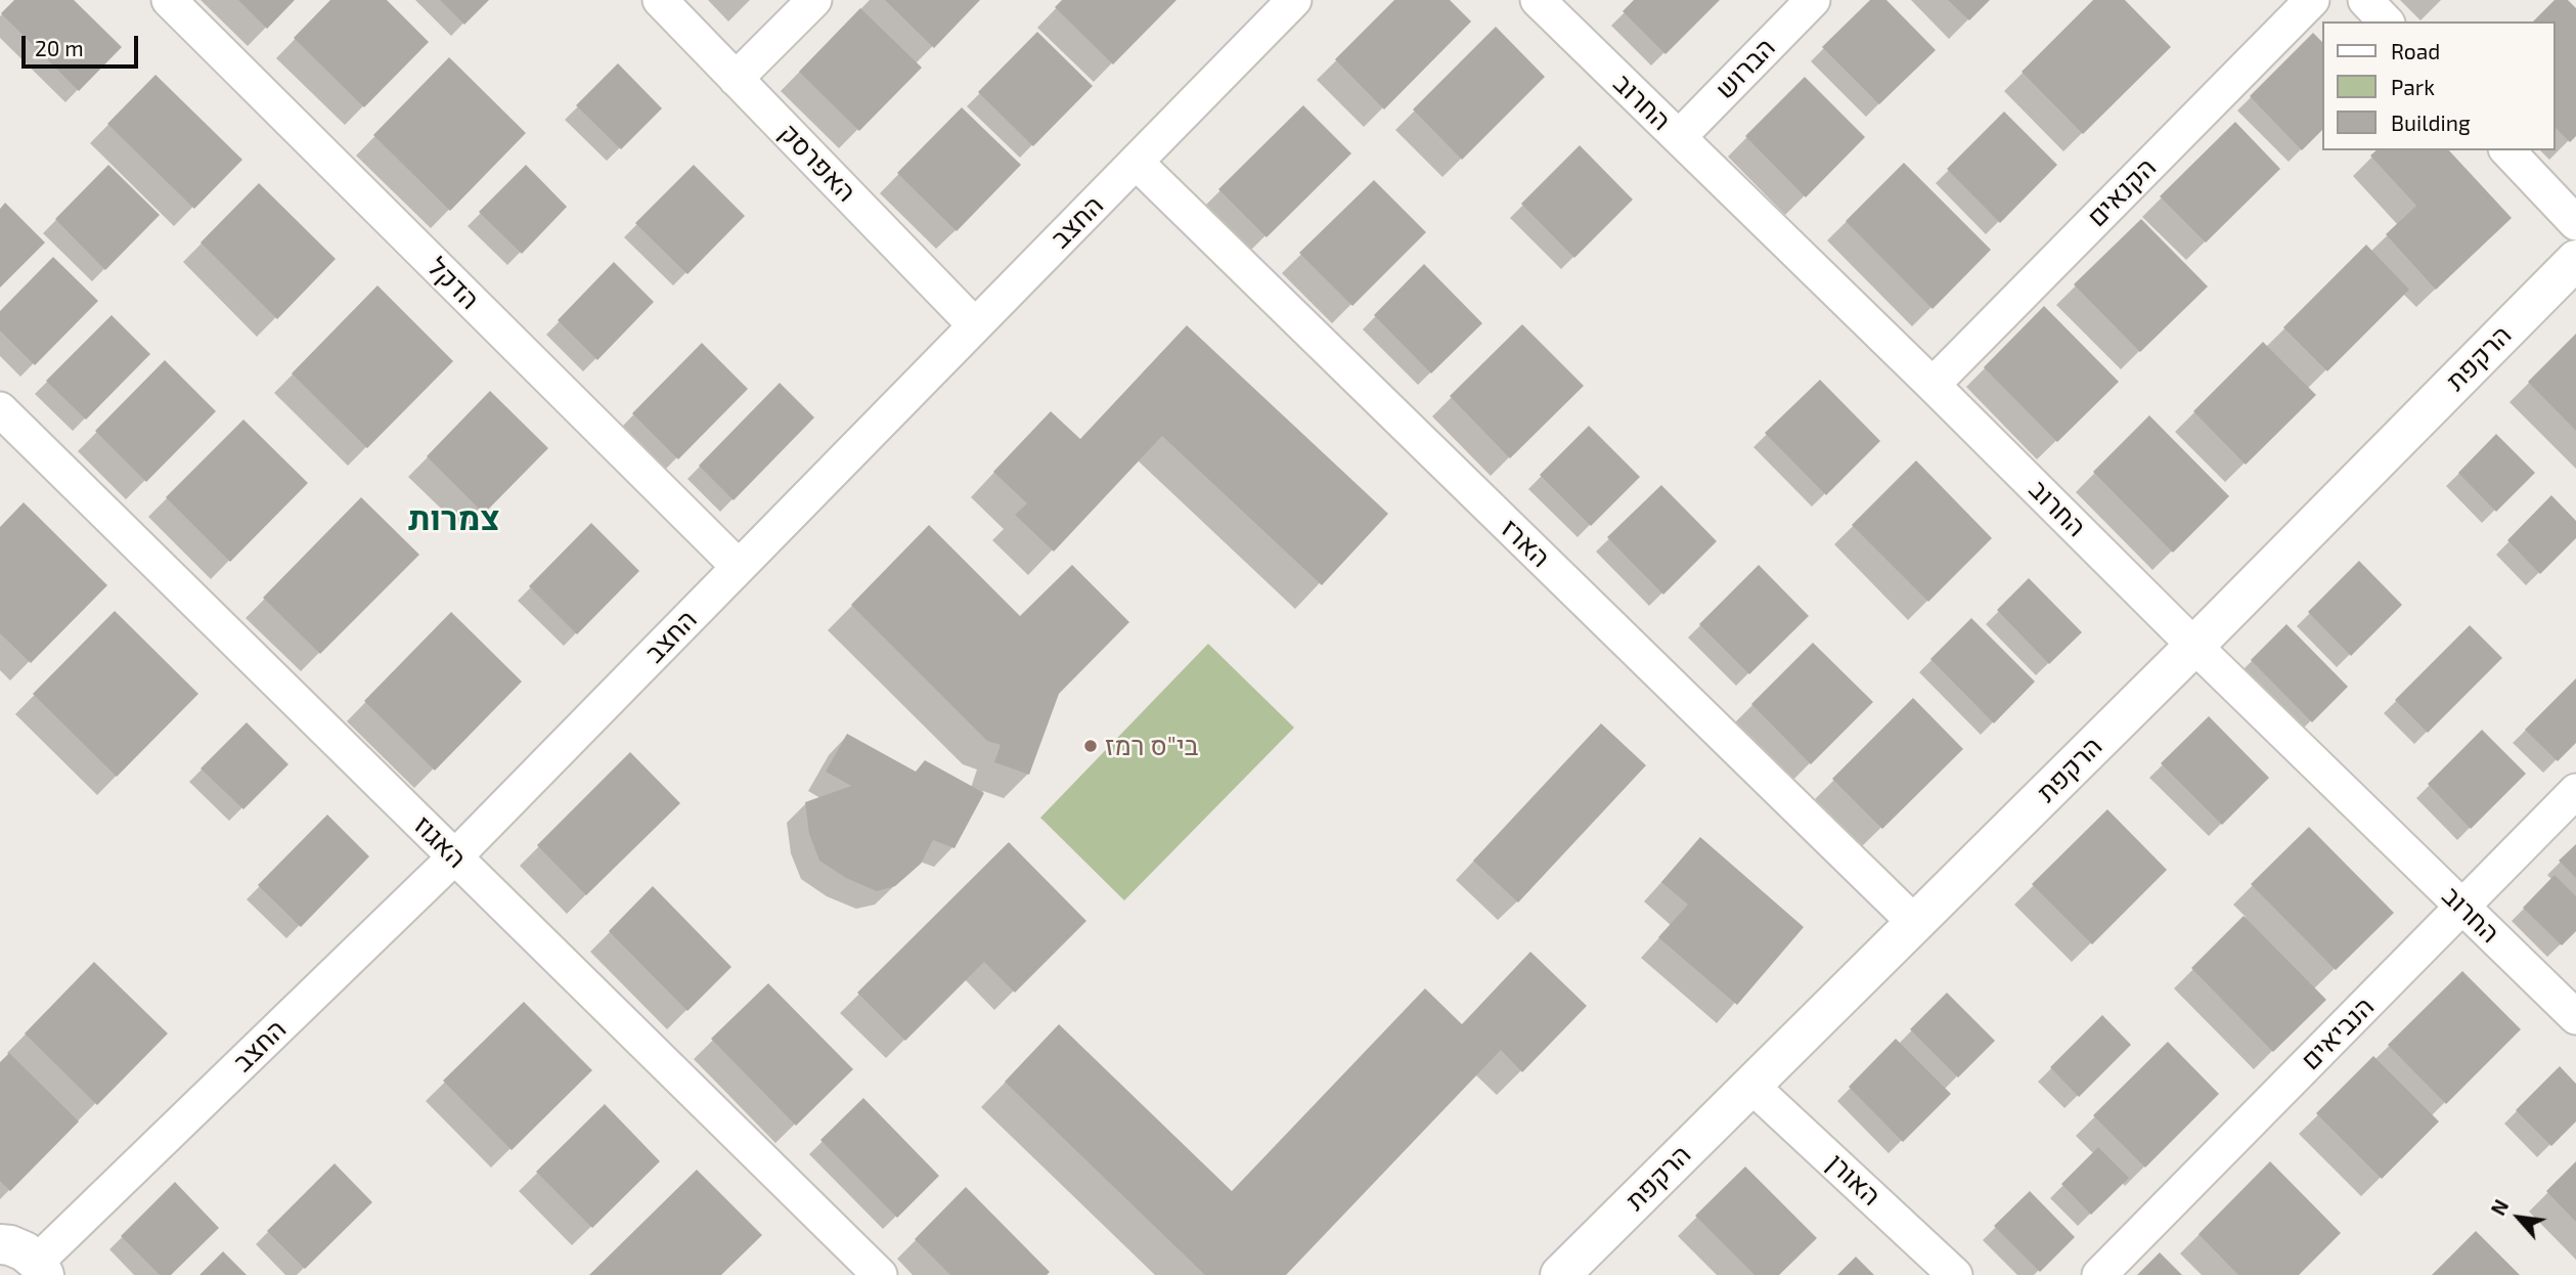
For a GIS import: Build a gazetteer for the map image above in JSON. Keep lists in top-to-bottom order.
{
  "streets": {
    "street": [
      "הברוש",
      "החרוב",
      "האפרסק",
      "הקנאים",
      "החצב",
      "הדקל",
      "הרקפת",
      "הארז",
      "האגוז",
      "הנביאים",
      "האורן"
    ]
  },
  "crossings": [
    ["הברוש", "החרוב"],
    ["החרוב", "הקנאים"],
    ["החרוב", "הרקפת"],
    ["החרוב", "הנביאים"],
    ["האפרסק", "החצב"],
    ["החצב", "הדקל"],
    ["החצב", "הארז"],
    ["החצב", "האגוז"],
    ["הרקפת", "הארז"],
    ["הרקפת", "האורן"]
  ],
  "districts": ["צמרות"],
  "places": ["בי\"ס רמז"],
  "legend": ["Road", "Park", "Building"],
  "scale_bar": "20 m",
  "north": "top left"
}
